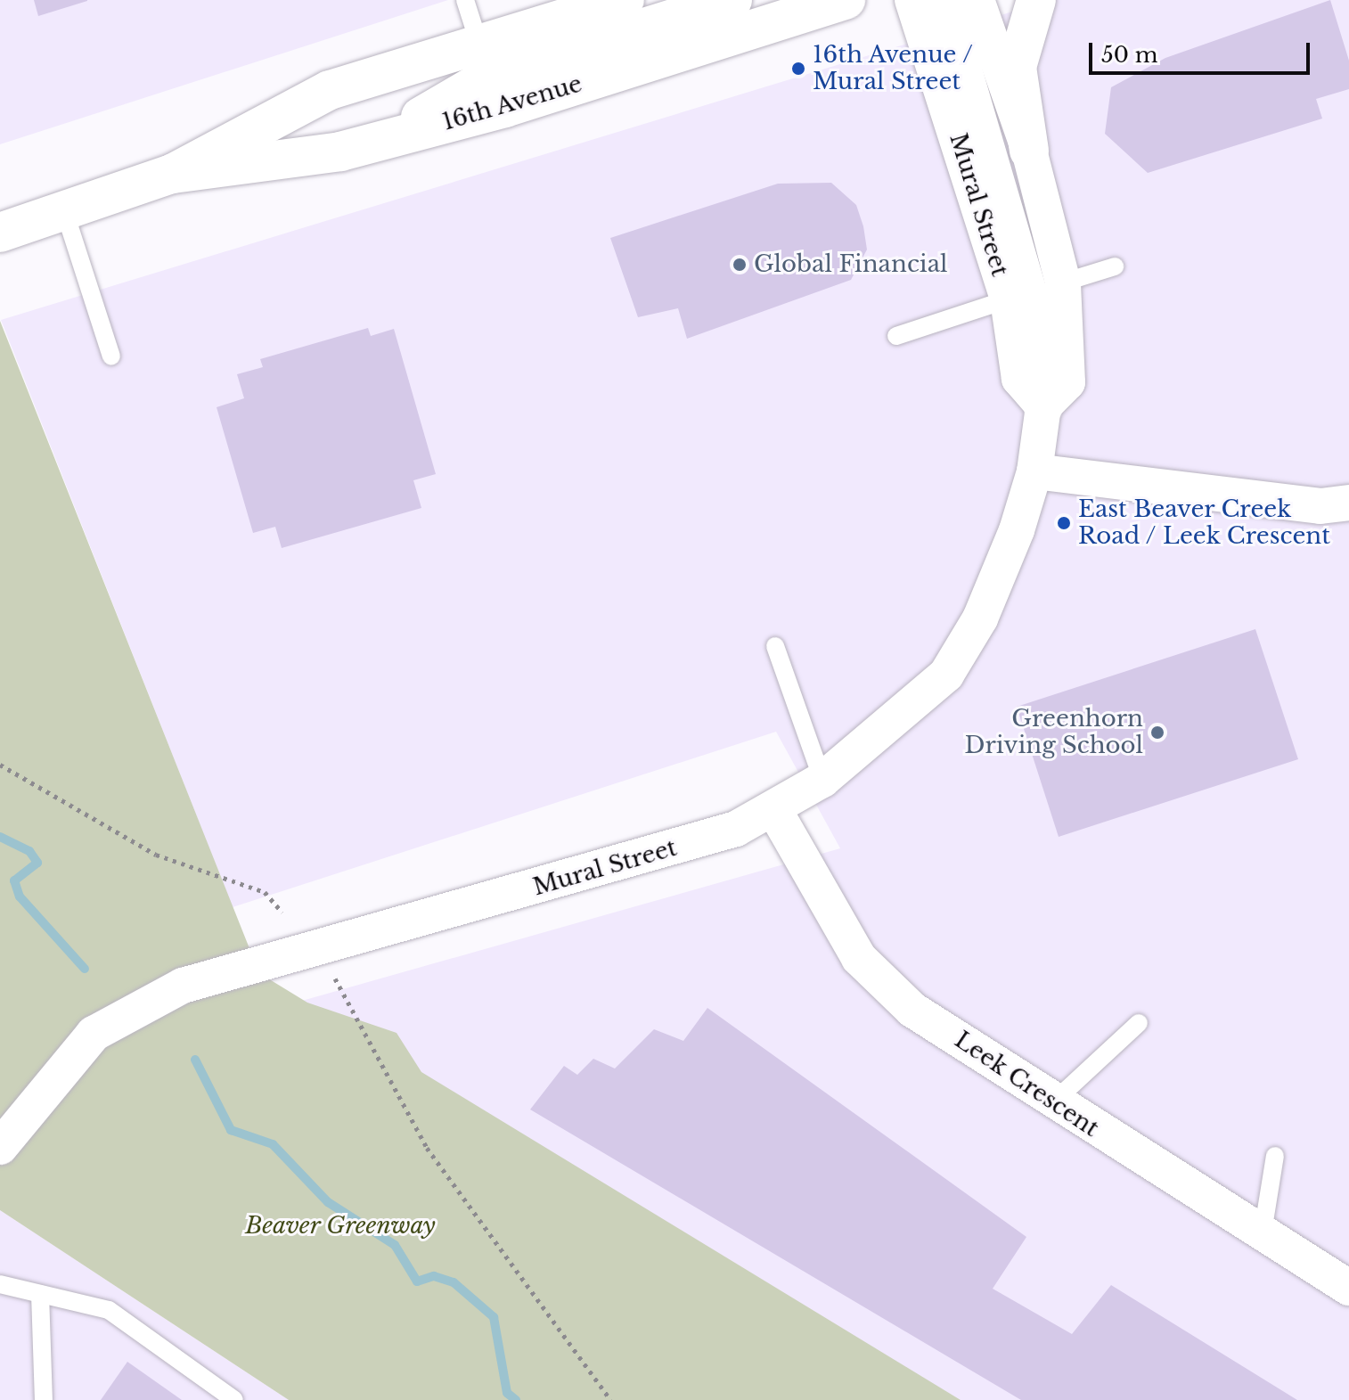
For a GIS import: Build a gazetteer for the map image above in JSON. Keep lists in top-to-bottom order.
{
  "streets": {
    "main road": ["16th Avenue"],
    "street": ["Mural Street", "Leek Crescent"]
  },
  "crossings": [
    ["Mural Street", "Leek Crescent"]
  ],
  "parks": ["Beaver Greenway"],
  "places": [
    "16th Avenue / Mural Street",
    "Global Financial",
    "East Beaver Creek Road / Leek Crescent",
    "Greenhorn Driving School"
  ],
  "scale_bar": "50 m"
}
